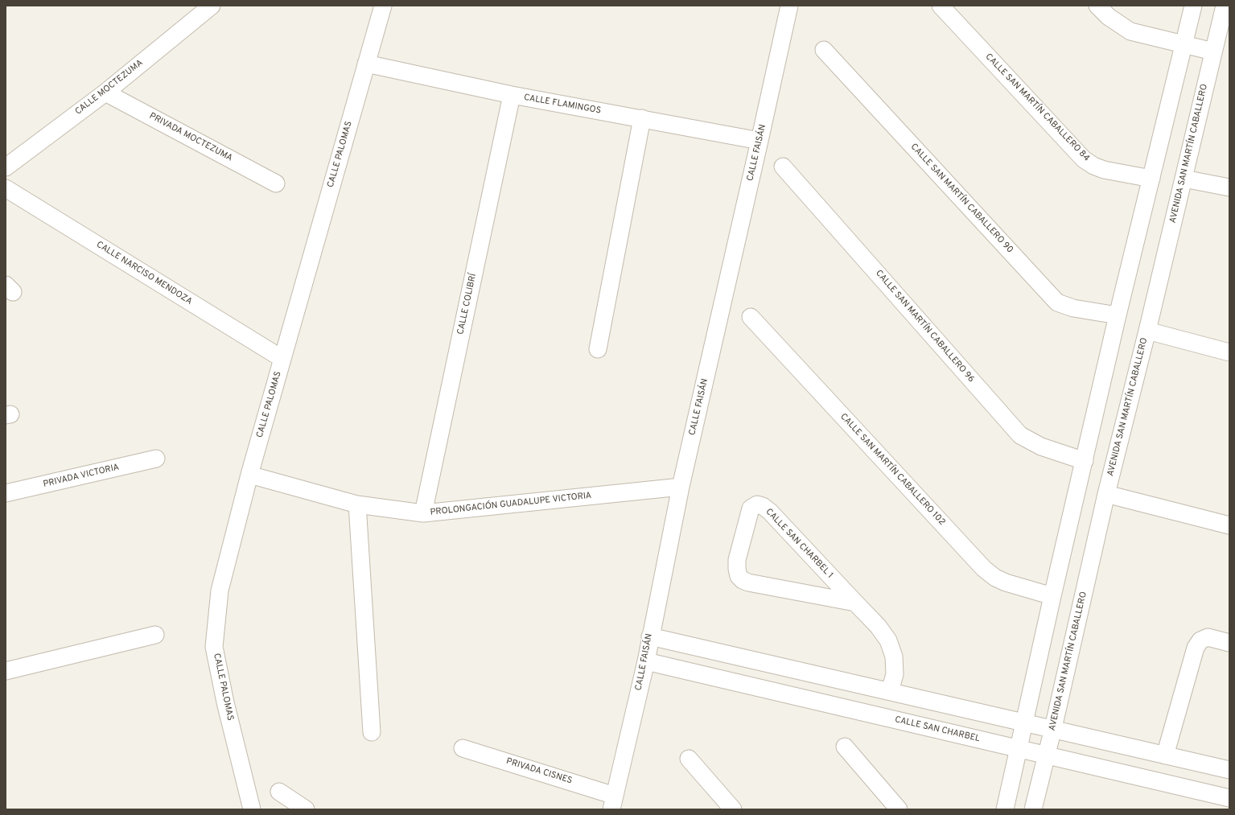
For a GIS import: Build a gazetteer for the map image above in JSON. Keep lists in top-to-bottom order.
{
  "streets": {
    "street": [
      "CALLE MOCTEZUMA",
      "CALLE FLAMINGOS",
      "CALLE SAN MARTÍN CABALLERO 84",
      "PRIVADA MOCTEZUMA",
      "CALLE FAISÁN",
      "AVENIDA SAN MARTÍN CABALLERO",
      "CALLE PALOMAS",
      "CALLE SAN MARTÍN CABALLERO 90",
      "CALLE NARCISO MENDOZA",
      "CALLE COLIBRÍ",
      "CALLE SAN MARTÍN CABALLERO 96",
      "CALLE SAN MARTÍN CABALLERO 102",
      "PRIVADA VICTORIA",
      "PROLONGACIÓN GUADALUPE VICTORIA",
      "CALLE SAN CHARBEL 1",
      "CALLE SAN CHARBEL",
      "PRIVADA CISNES"
    ]
  },
  "crossings": [
    ["CALLE MOCTEZUMA", "PRIVADA MOCTEZUMA"],
    ["CALLE FLAMINGOS", "CALLE FAISÁN"],
    ["CALLE FLAMINGOS", "CALLE PALOMAS"],
    ["CALLE FLAMINGOS", "CALLE COLIBRÍ"],
    ["CALLE FAISÁN", "PROLONGACIÓN GUADALUPE VICTORIA"],
    ["CALLE FAISÁN", "CALLE SAN CHARBEL"],
    ["CALLE FAISÁN", "PRIVADA CISNES"],
    ["AVENIDA SAN MARTÍN CABALLERO", "CALLE SAN CHARBEL"],
    ["CALLE PALOMAS", "CALLE NARCISO MENDOZA"],
    ["CALLE PALOMAS", "PROLONGACIÓN GUADALUPE VICTORIA"],
    ["CALLE COLIBRÍ", "PROLONGACIÓN GUADALUPE VICTORIA"]
  ]
}
